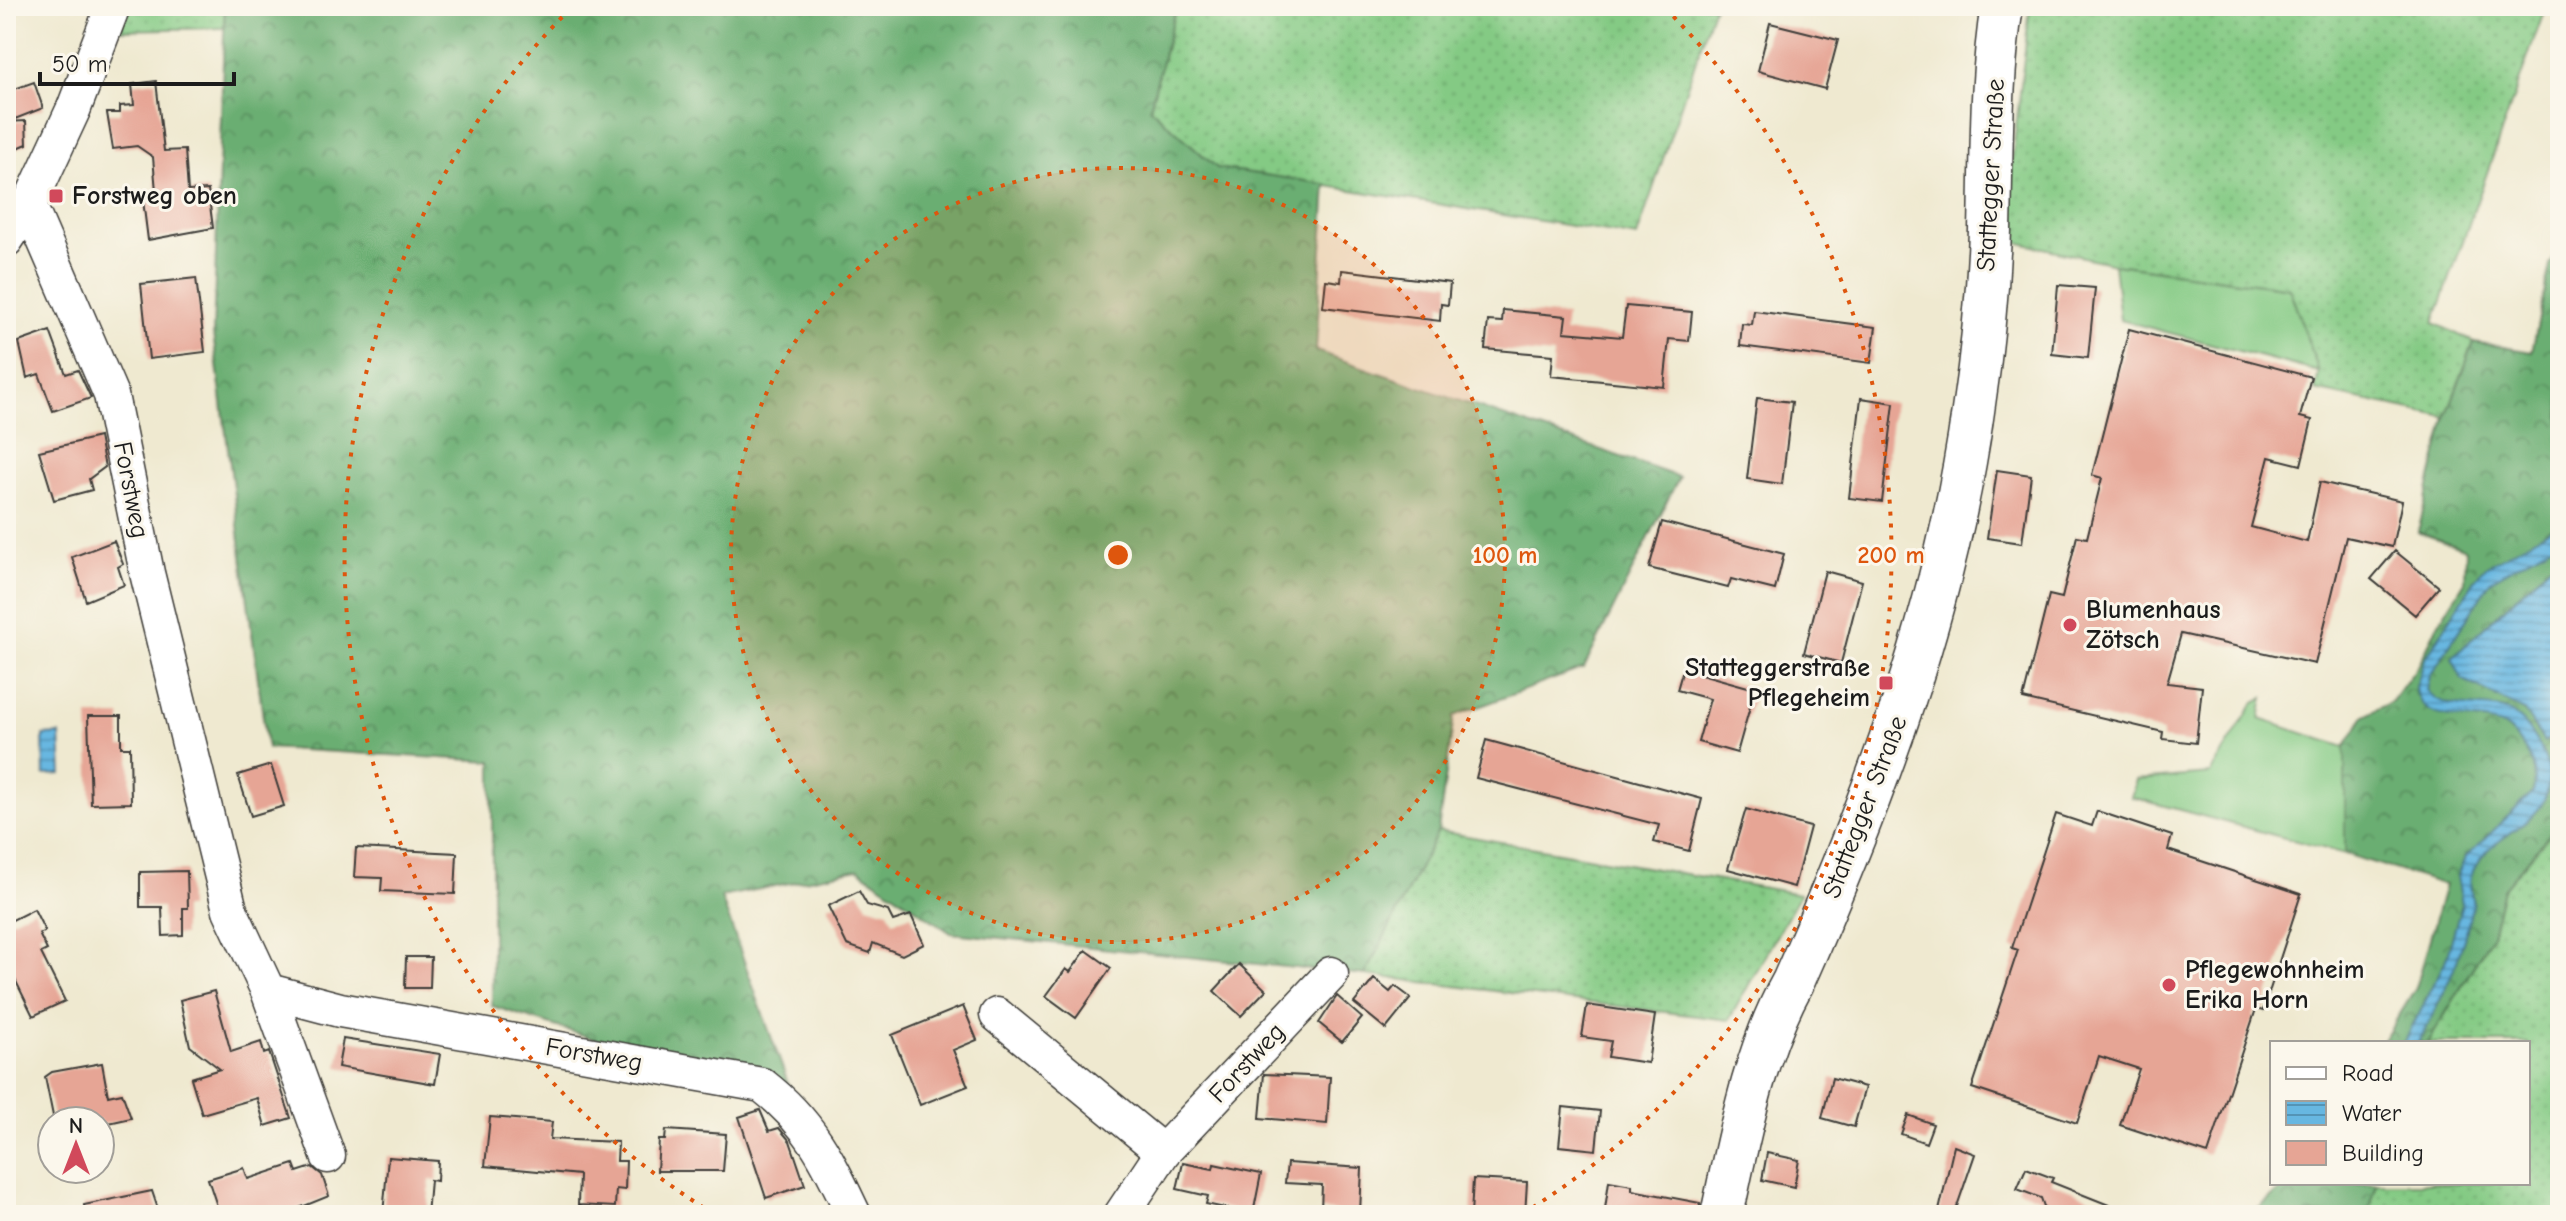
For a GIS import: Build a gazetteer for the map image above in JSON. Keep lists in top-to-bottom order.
{
  "streets": {
    "main road": ["Stattegger Straße"],
    "street": ["Forstweg"]
  },
  "places": {
    "transit": ["Forstweg oben", "Statteggerstraße Pflegeheim"],
    "other": ["Blumenhaus Zötsch", "Pflegewohnheim Erika Horn"]
  },
  "legend": ["Road", "Water", "Building"],
  "scale_bar": "50 m",
  "north": "top",
  "rings": ["100 m", "200 m"]
}
